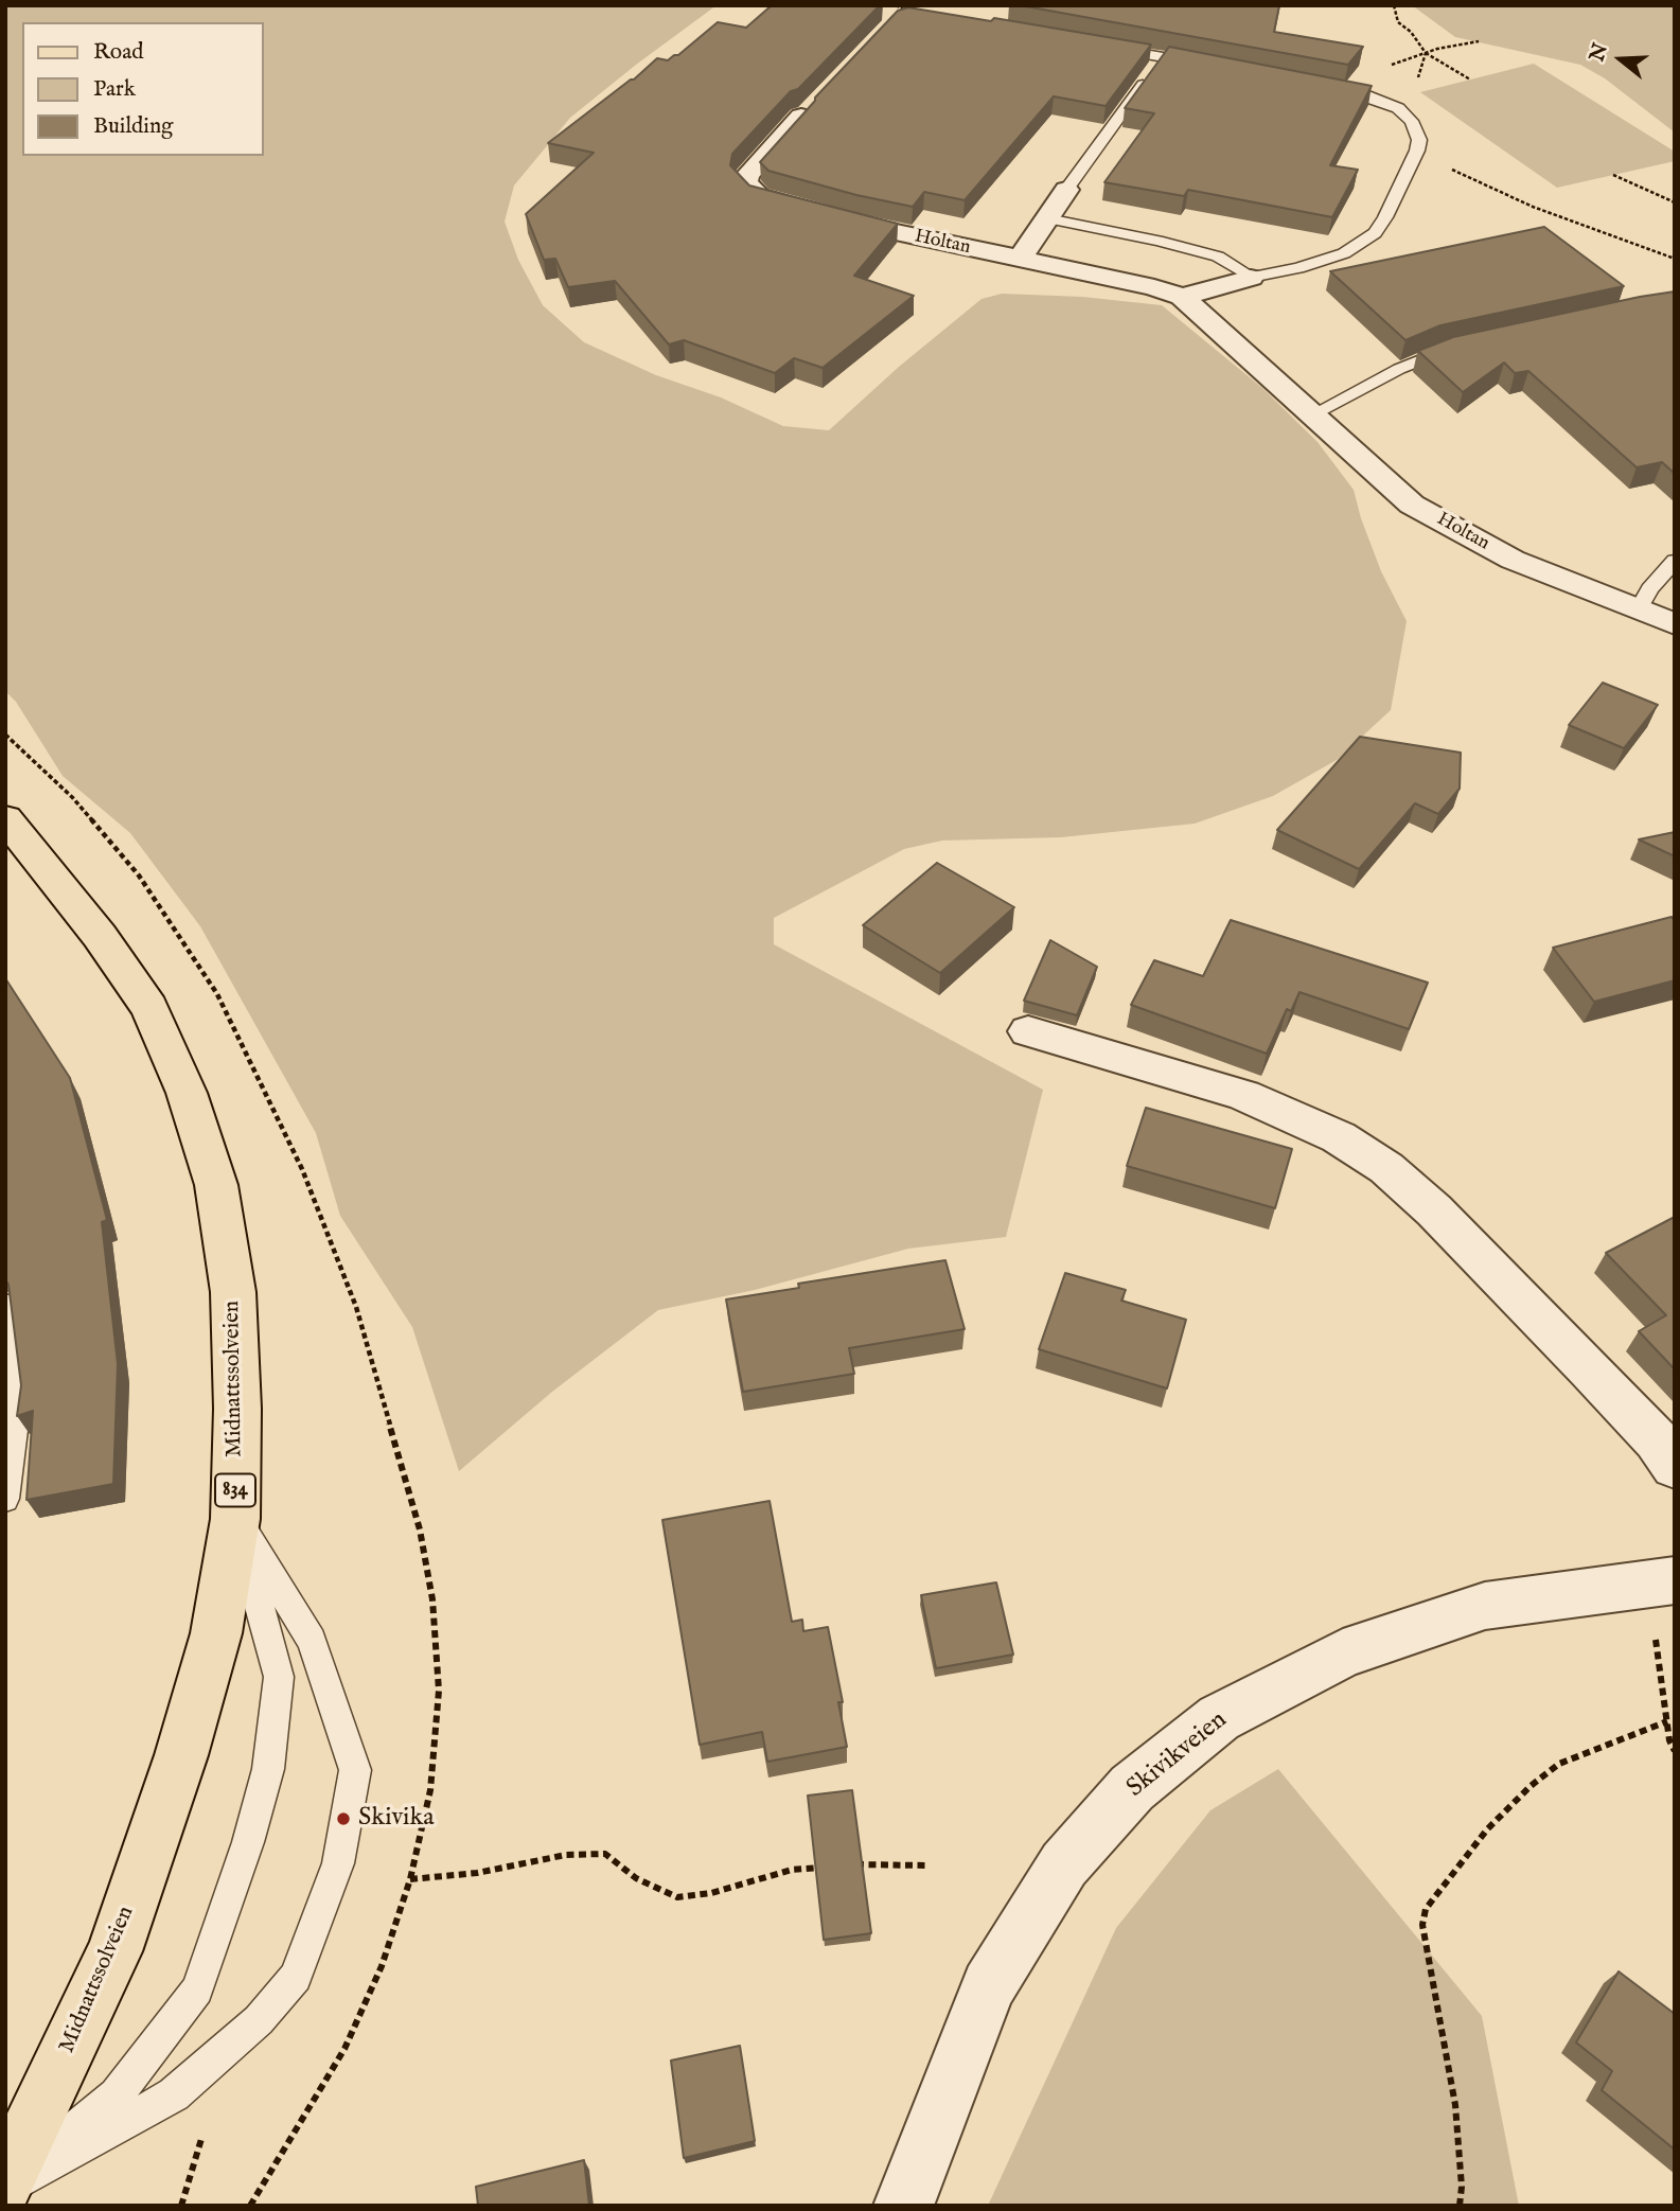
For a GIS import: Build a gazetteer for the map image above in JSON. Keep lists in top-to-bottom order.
{
  "streets": {
    "main road": ["Midnattssolveien", "834"],
    "street": ["Holtan", "Skivikveien"]
  },
  "places": ["Skivika"],
  "legend": ["Road", "Park", "Building"],
  "north": "left"
}
